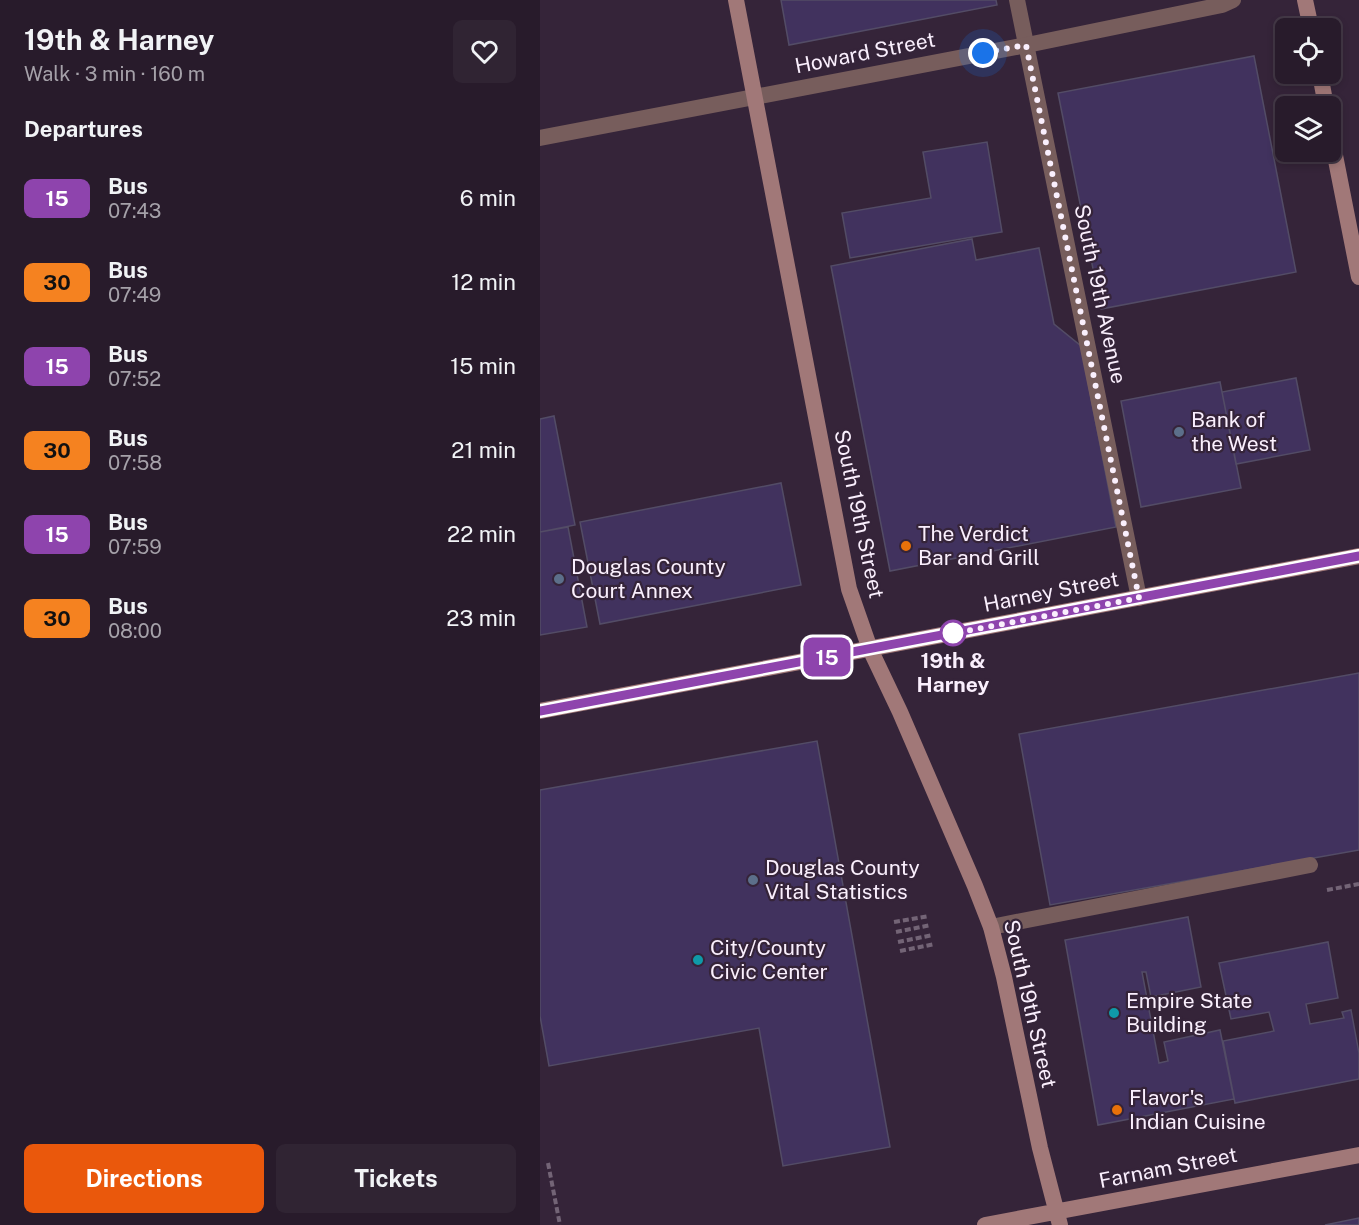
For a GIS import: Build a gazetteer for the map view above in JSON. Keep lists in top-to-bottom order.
{
  "streets": {
    "main road": ["South 19th Street", "Harney Street", "Farnam Street"],
    "street": ["Howard Street", "South 19th Avenue"]
  },
  "crossings": [
    ["Howard Street", "South 19th Avenue"],
    ["Howard Street", "South 19th Street"],
    ["South 19th Avenue", "Harney Street"],
    ["South 19th Street", "Harney Street"],
    ["South 19th Street", "Farnam Street"]
  ],
  "places": [
    "Bank of the West",
    "The Verdict Bar and Grill",
    "Douglas County Court Annex",
    "19th & Harney",
    "Douglas County Vital Statistics",
    "City/County Civic Center",
    "Empire State Building",
    "Flavor's Indian Cuisine"
  ],
  "lines": ["bus line 15"],
  "page": {
    "heading": [
      ["19th & Harney", "Walk · 3 min · 160 m"],
      "Departures"
    ],
    "on_map": "15",
    "list": [
      {
        "mark": "15",
        "name": "Bus",
        "note": "07:43",
        "value": "6 min"
      },
      {
        "mark": "30",
        "name": "Bus",
        "note": "07:49",
        "value": "12 min"
      },
      {
        "mark": "15",
        "name": "Bus",
        "note": "07:52",
        "value": "15 min"
      },
      {
        "mark": "30",
        "name": "Bus",
        "note": "07:58",
        "value": "21 min"
      },
      {
        "mark": "15",
        "name": "Bus",
        "note": "07:59",
        "value": "22 min"
      },
      {
        "mark": "30",
        "name": "Bus",
        "note": "08:00",
        "value": "23 min"
      }
    ],
    "buttons": ["Directions", "Tickets"]
  }
}
